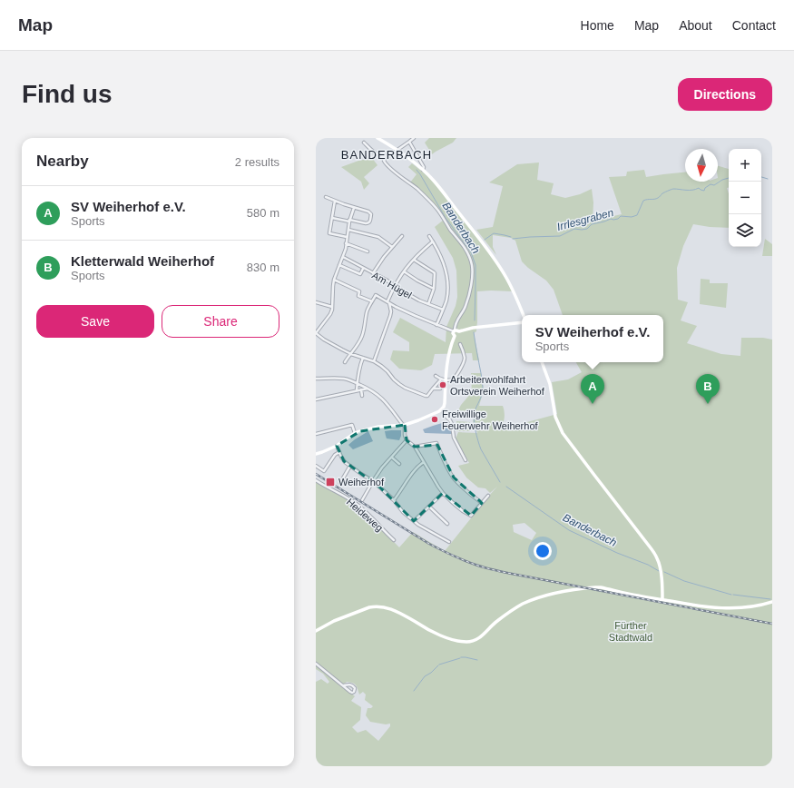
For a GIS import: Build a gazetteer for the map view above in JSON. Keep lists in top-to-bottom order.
{
  "streets": {
    "street": ["Am Hügel", "Heideweg"]
  },
  "districts": ["BANDERBACH"],
  "water": ["Irrlesgraben", "Banderbach"],
  "parks": ["Fürther Stadtwald"],
  "places": {
    "other": ["Arbeiterwohlfahrt Ortsverein Weiherhof", "Freiwillige Feuerwehr Weiherhof"],
    "transit": ["Weiherhof"]
  },
  "north": "bottom",
  "page": {
    "header": "Map",
    "nav": [
      "Home",
      "Map",
      "About",
      "Contact"
    ],
    "buttons": [
      "Directions",
      ["Save", "Share"]
    ],
    "title": "Find us",
    "heading": ["Nearby", "2 results"],
    "map_buttons": ["+", "−"],
    "list": [
      {
        "mark": "A",
        "name": "SV Weiherhof e.V.",
        "note": "Sports",
        "value": "580 m"
      },
      {
        "mark": "B",
        "name": "Kletterwald Weiherhof",
        "note": "Sports",
        "value": "830 m"
      }
    ],
    "popup": ["SV Weiherhof e.V.", "Sports"],
    "pins": ["A", "B"]
  }
}
